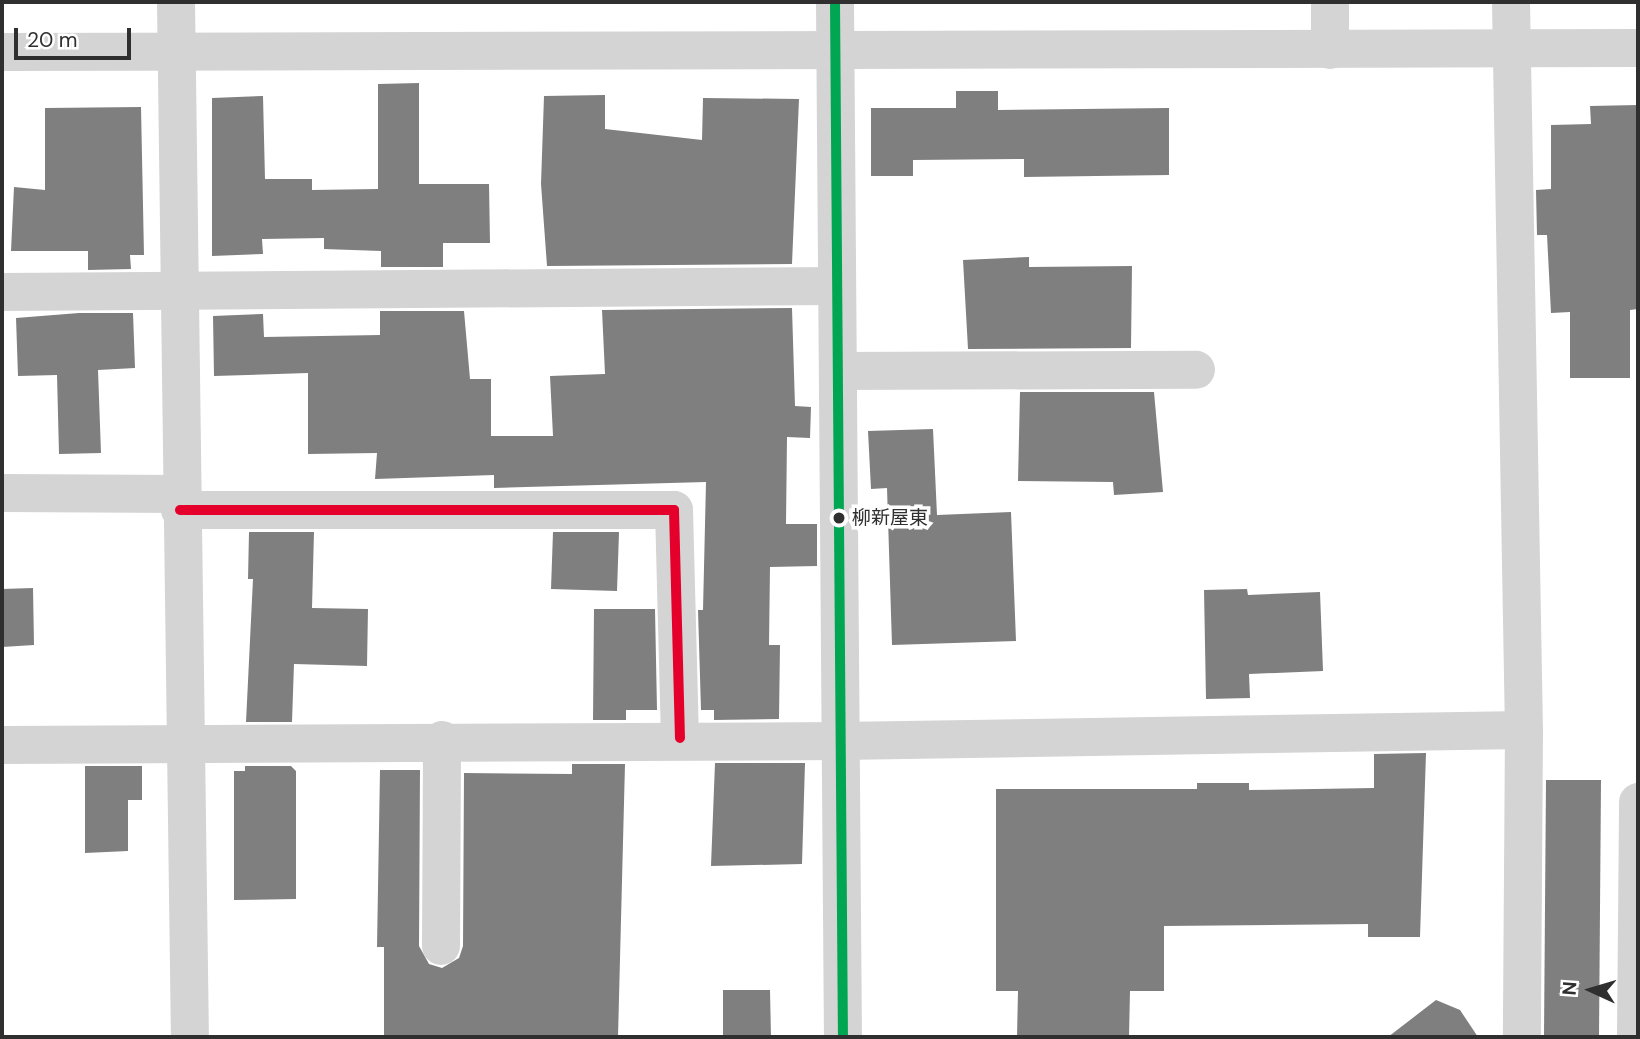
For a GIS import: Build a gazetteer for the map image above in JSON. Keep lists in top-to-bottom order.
{
  "places": ["柳新屋東"],
  "scale_bar": "20 m",
  "north": "left"
}
